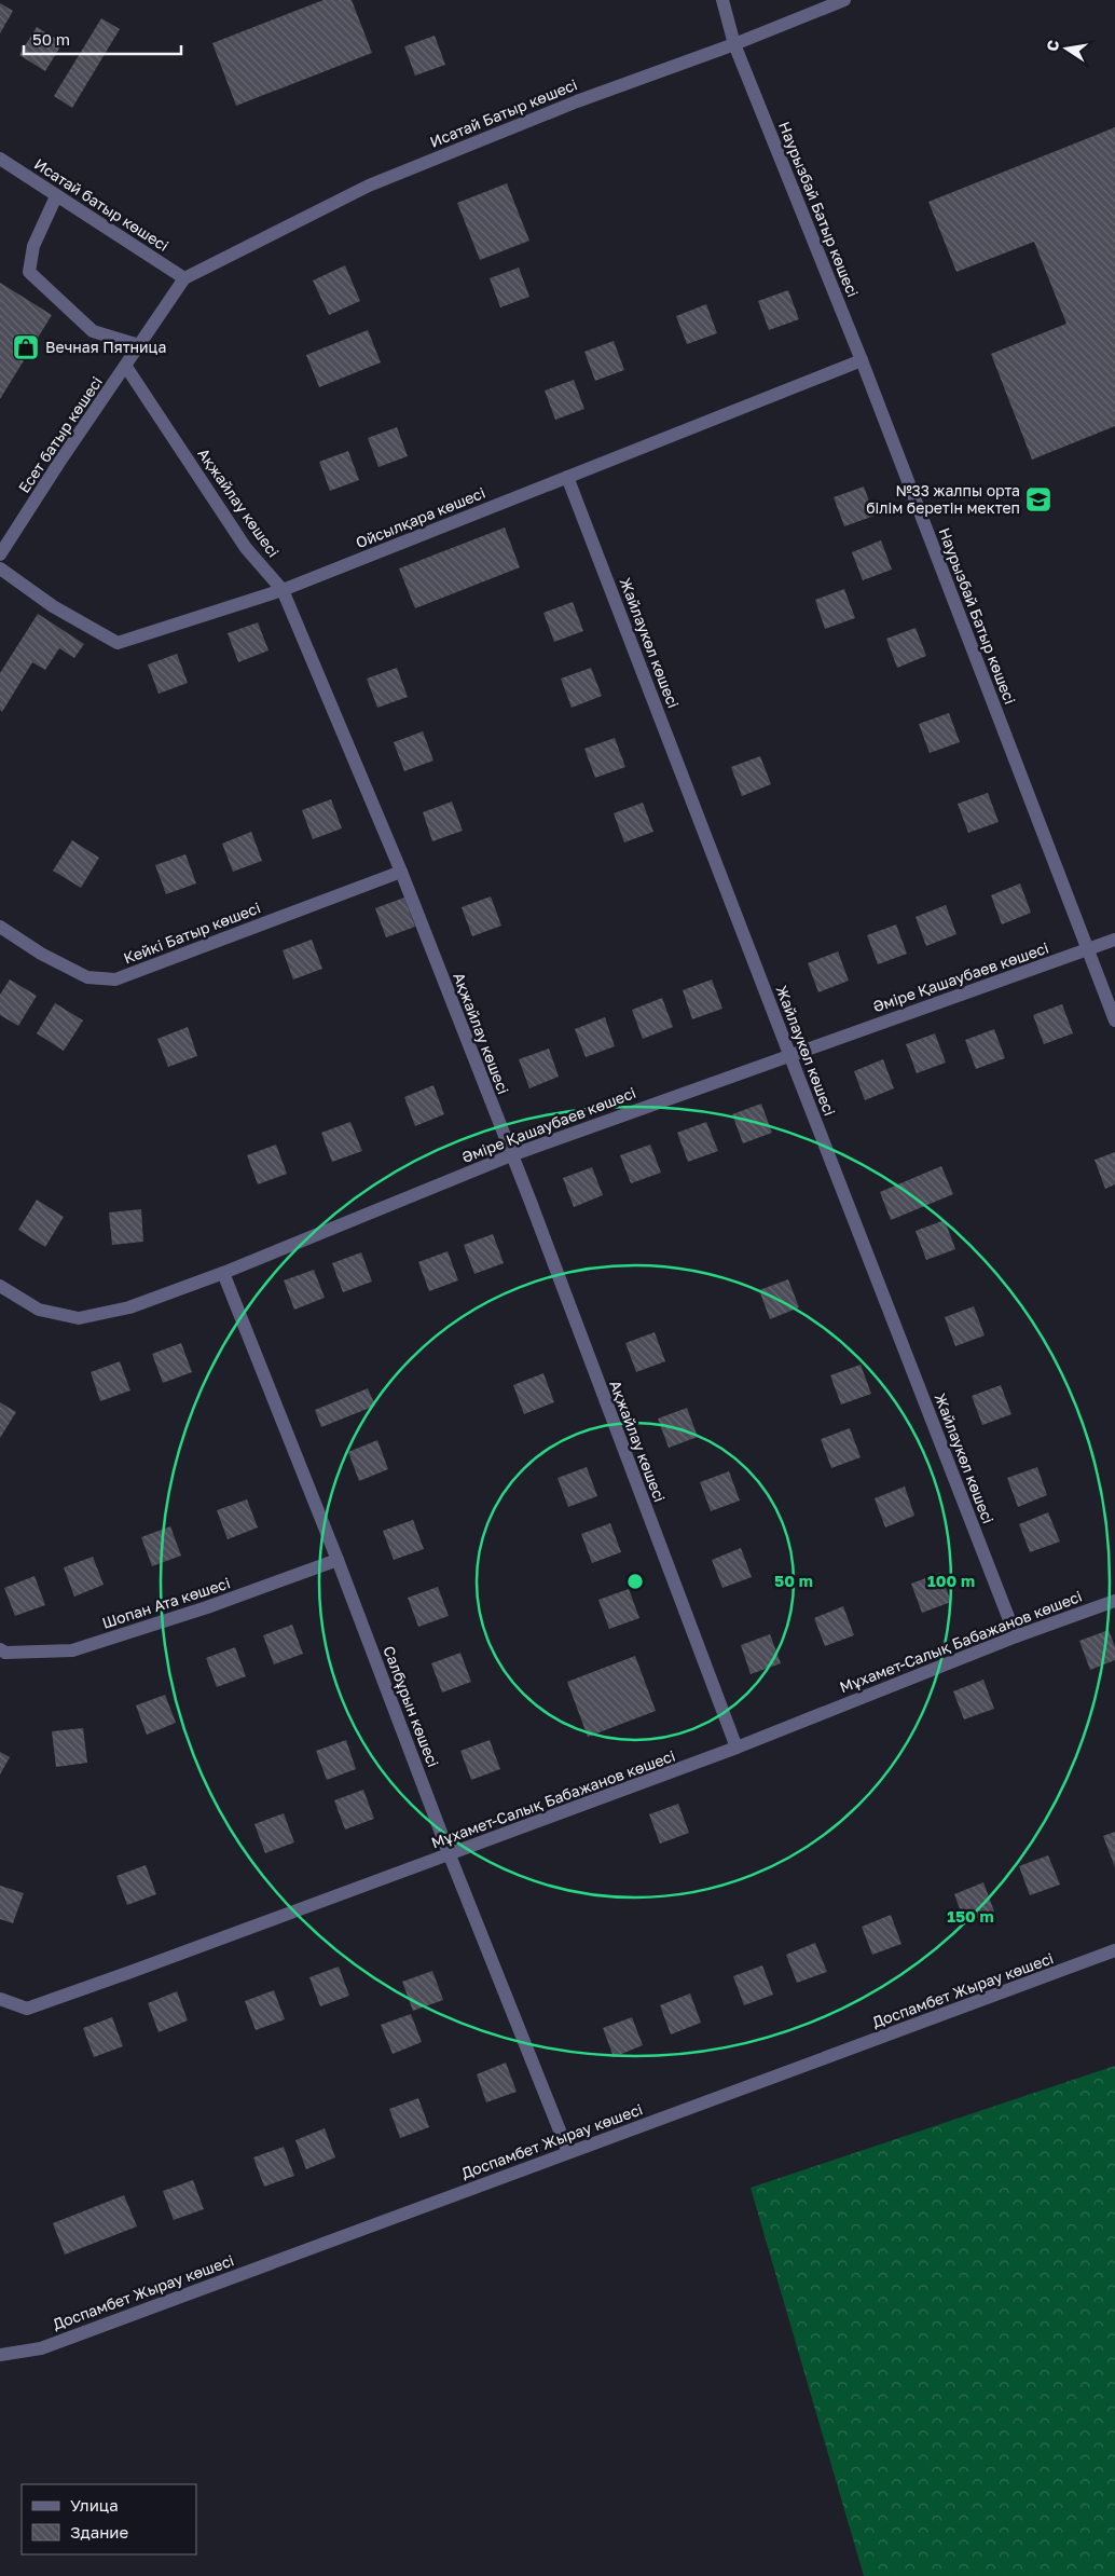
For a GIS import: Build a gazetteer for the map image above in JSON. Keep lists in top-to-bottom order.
{
  "streets": {
    "street": [
      "Исатай Батыр көшесі",
      "Исатай батыр көшесі",
      "Наурызбай Батыр көшесі",
      "Есет батыр көшесі",
      "Ақжайлау көшесі",
      "Ойсылқара көшесі",
      "Жайлаукөл көшесі",
      "Кейкі Батыр көшесі",
      "Әміре Қашаубаев көшесі",
      "Шопан Ата көшесі",
      "Мұхамет-Салық Бабажанов көшесі",
      "Салбұрын көшесі",
      "Доспамбет Жырау көшесі"
    ]
  },
  "crossings": [
    ["Исатай Батыр көшесі", "Исатай батыр көшесі"],
    ["Исатай Батыр көшесі", "Наурызбай Батыр көшесі"],
    ["Исатай Батыр көшесі", "Есет батыр көшесі"],
    ["Исатай батыр көшесі", "Есет батыр көшесі"],
    ["Наурызбай Батыр көшесі", "Ойсылқара көшесі"],
    ["Наурызбай Батыр көшесі", "Әміре Қашаубаев көшесі"],
    ["Есет батыр көшесі", "Ақжайлау көшесі"],
    ["Ақжайлау көшесі", "Ойсылқара көшесі"],
    ["Ақжайлау көшесі", "Кейкі Батыр көшесі"],
    ["Ақжайлау көшесі", "Әміре Қашаубаев көшесі"],
    ["Ақжайлау көшесі", "Мұхамет-Салық Бабажанов көшесі"],
    ["Ойсылқара көшесі", "Жайлаукөл көшесі"],
    ["Жайлаукөл көшесі", "Әміре Қашаубаев көшесі"],
    ["Жайлаукөл көшесі", "Мұхамет-Салық Бабажанов көшесі"],
    ["Әміре Қашаубаев көшесі", "Салбұрын көшесі"],
    ["Шопан Ата көшесі", "Салбұрын көшесі"],
    ["Мұхамет-Салық Бабажанов көшесі", "Салбұрын көшесі"],
    ["Салбұрын көшесі", "Доспамбет Жырау көшесі"]
  ],
  "places": {
    "shop": ["Вечная Пятница"],
    "school or university": ["№33 жалпы орта білім беретін мектеп"]
  },
  "legend": ["Улица", "Здание"],
  "scale_bar": "50 m",
  "north": "left",
  "rings": ["50 m", "100 m", "150 m"]
}
